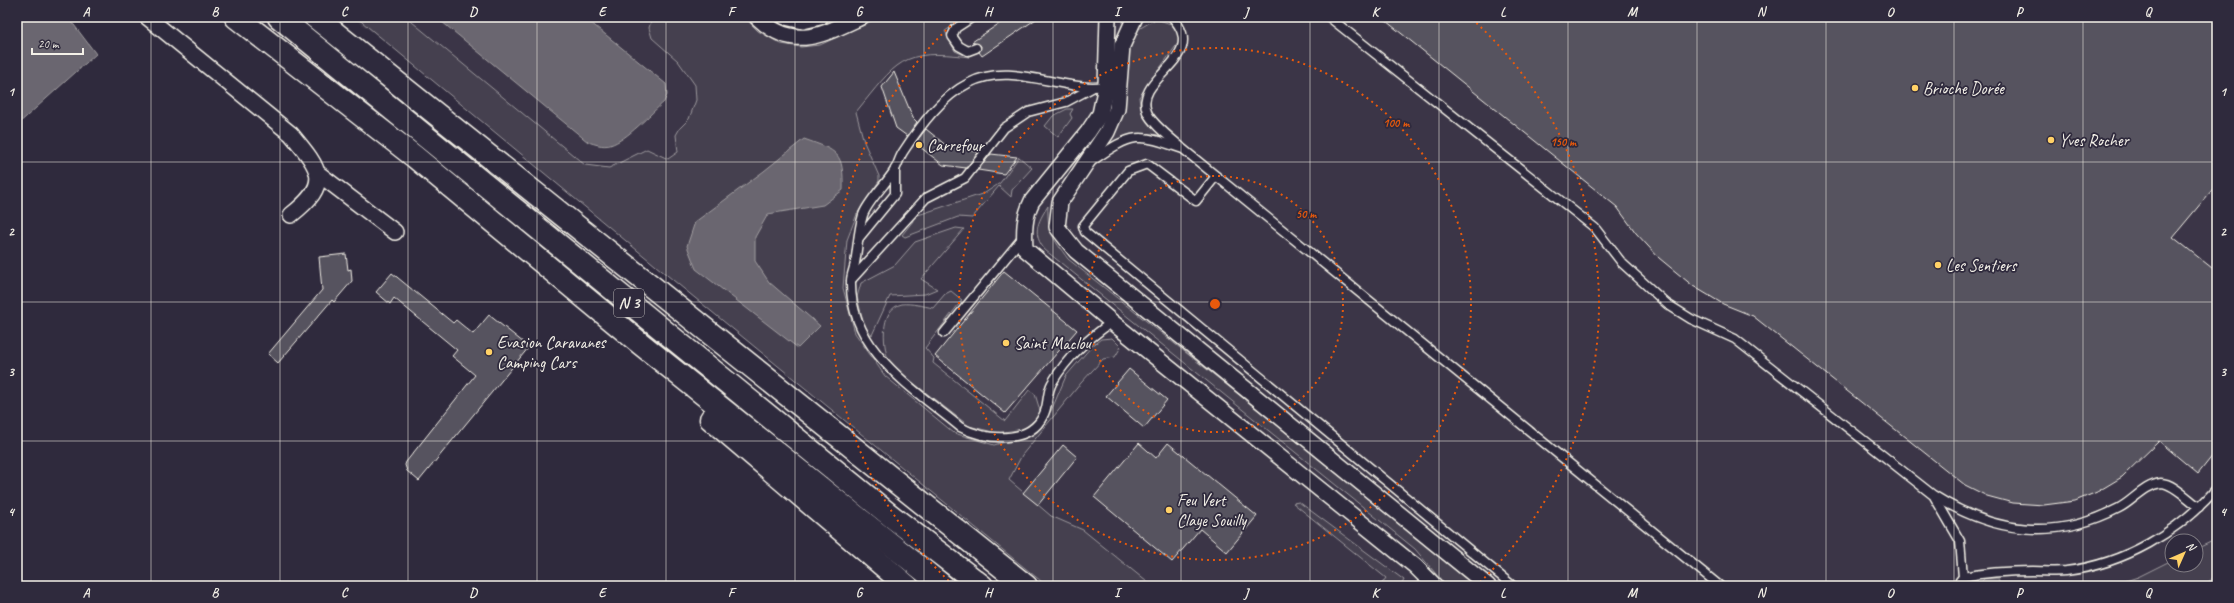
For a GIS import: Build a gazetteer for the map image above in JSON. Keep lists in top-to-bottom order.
{
  "streets": {
    "highway": ["N 3"]
  },
  "places": [
    "Brioche Dorée",
    "Yves Rocher",
    "Carrefour",
    "Les Sentiers",
    "Saint Maclou",
    "Evasion Caravanes Camping Cars",
    "Feu Vert Claye Souilly"
  ],
  "scale_bar": "20 m",
  "north": "top right",
  "grid": {
    "columns": [
      "A",
      "B",
      "C",
      "D",
      "E",
      "F",
      "G",
      "H",
      "I",
      "J",
      "K",
      "L",
      "M",
      "N",
      "O",
      "P",
      "Q"
    ],
    "rows": [
      "1",
      "2",
      "3",
      "4"
    ]
  },
  "rings": ["100 m", "150 m", "50 m"]
}
